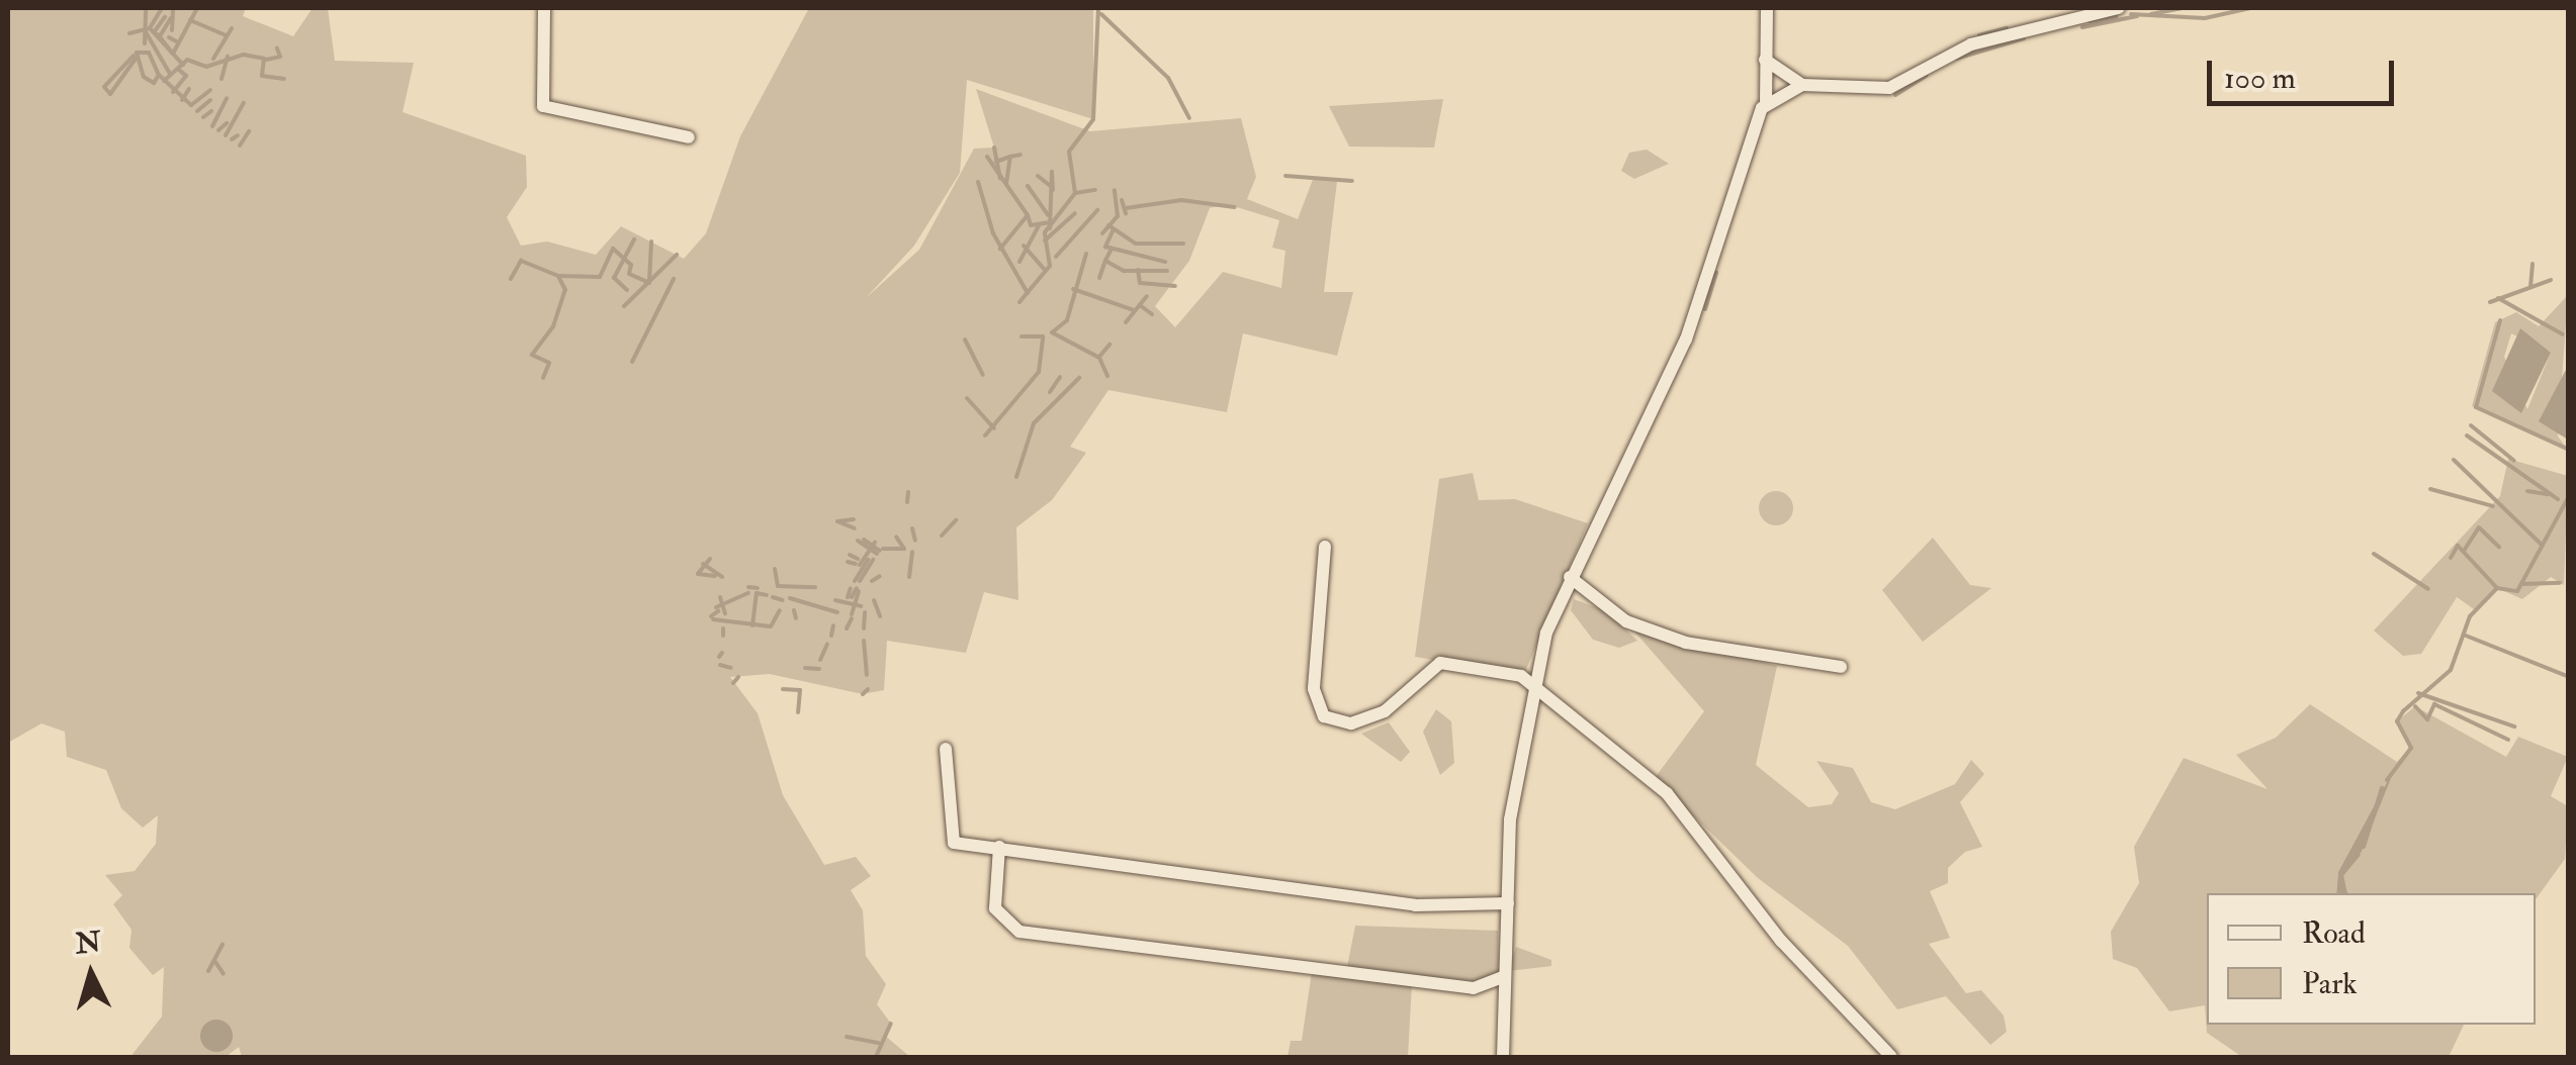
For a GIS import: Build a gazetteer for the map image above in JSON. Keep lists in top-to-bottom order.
{
  "legend": ["Road", "Park"],
  "scale_bar": "100 m",
  "north": "top"
}
